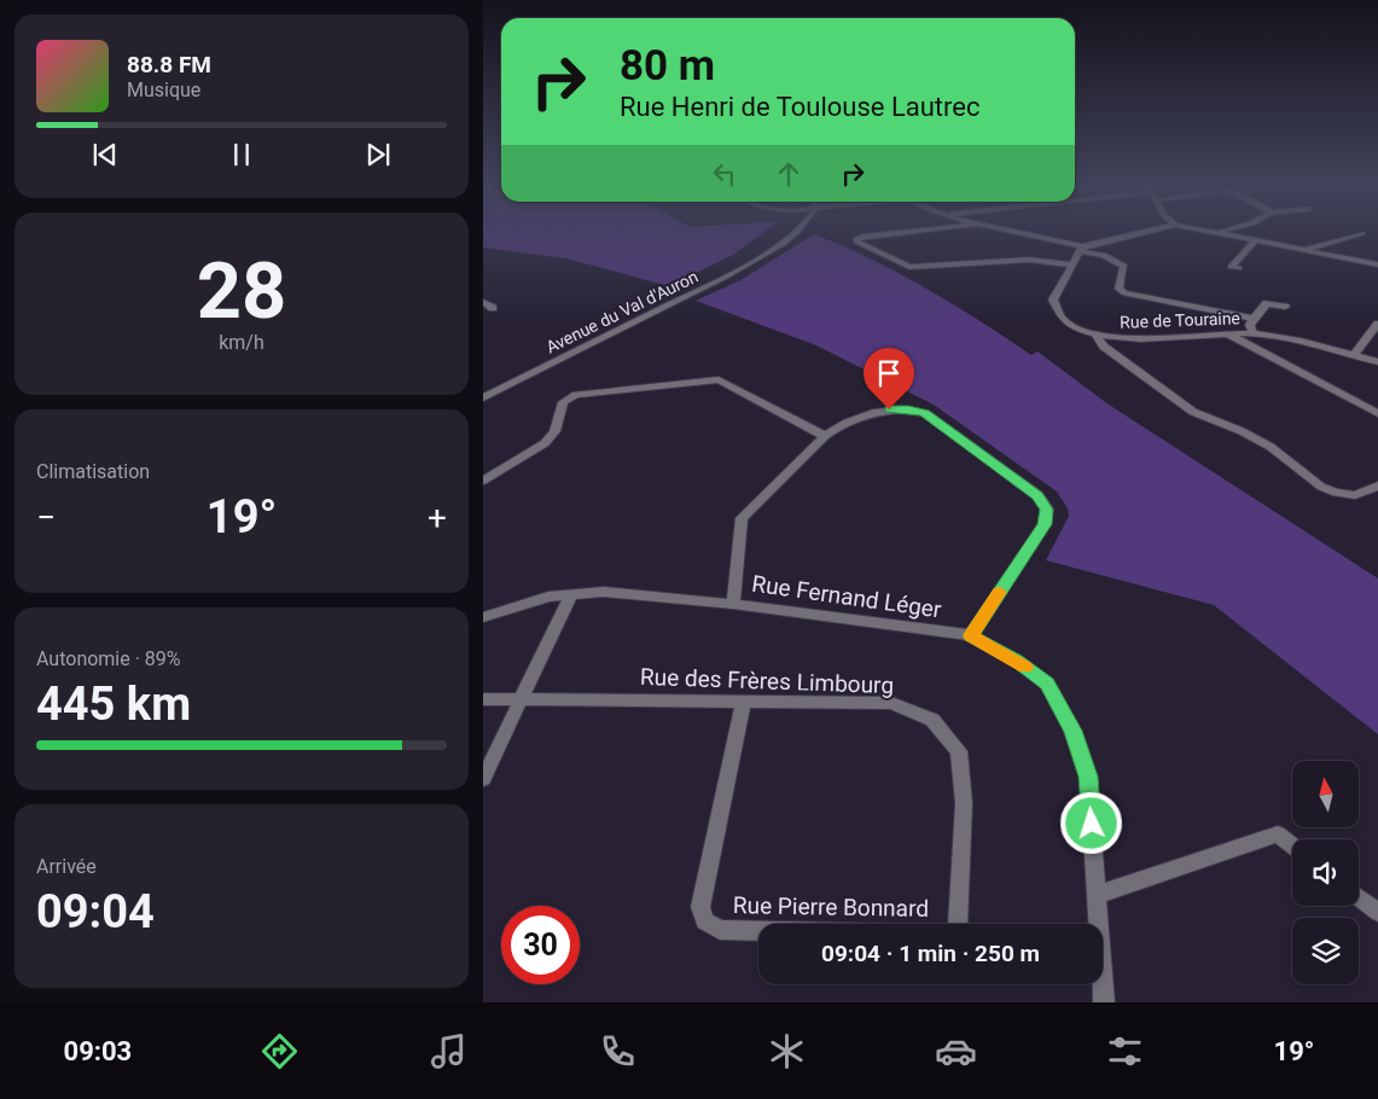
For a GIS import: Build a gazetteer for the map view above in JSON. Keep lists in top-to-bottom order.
{
  "streets": {
    "street": [
      "Avenue du Val d'Auron",
      "Rue de Touraine",
      "Rue Fernand Léger",
      "Rue des Frères Limbourg",
      "Rue Pierre Bonnard"
    ]
  },
  "crossings": [
    ["Rue des Frères Limbourg", "Rue Pierre Bonnard"]
  ],
  "north": "top",
  "page": {
    "turn": ["80 m", "Rue Henri de Toulouse Lautrec"],
    "song": ["88.8 FM", "Musique"],
    "tile": [
      ["28", "km/h"],
      "Climatisation",
      ["Autonomie · 89%", "445 km"],
      ["Arrivée", "09:04"]
    ],
    "heat": ["−", "19°", "+"],
    "limit": "30",
    "trip": "09:04 · 1 min · 250 m",
    "tabs": ["09:03", "19°"]
  }
}
